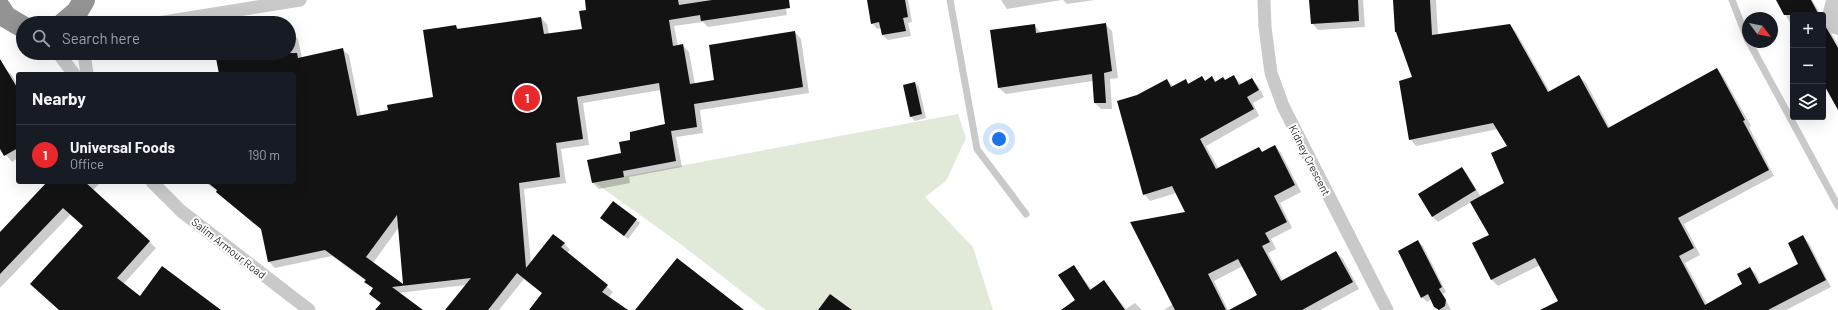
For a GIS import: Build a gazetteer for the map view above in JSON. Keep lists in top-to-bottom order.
{
  "streets": {
    "street": ["Kidney Crescent", "Salim Armour Road"]
  },
  "north": "bottom right",
  "page": {
    "map_buttons": ["+", "−"],
    "search": "Search here",
    "heading": "Nearby",
    "pins": "1",
    "list": [
      {
        "mark": "1",
        "name": "Universal Foods",
        "note": "Office",
        "value": "190 m"
      }
    ]
  }
}
